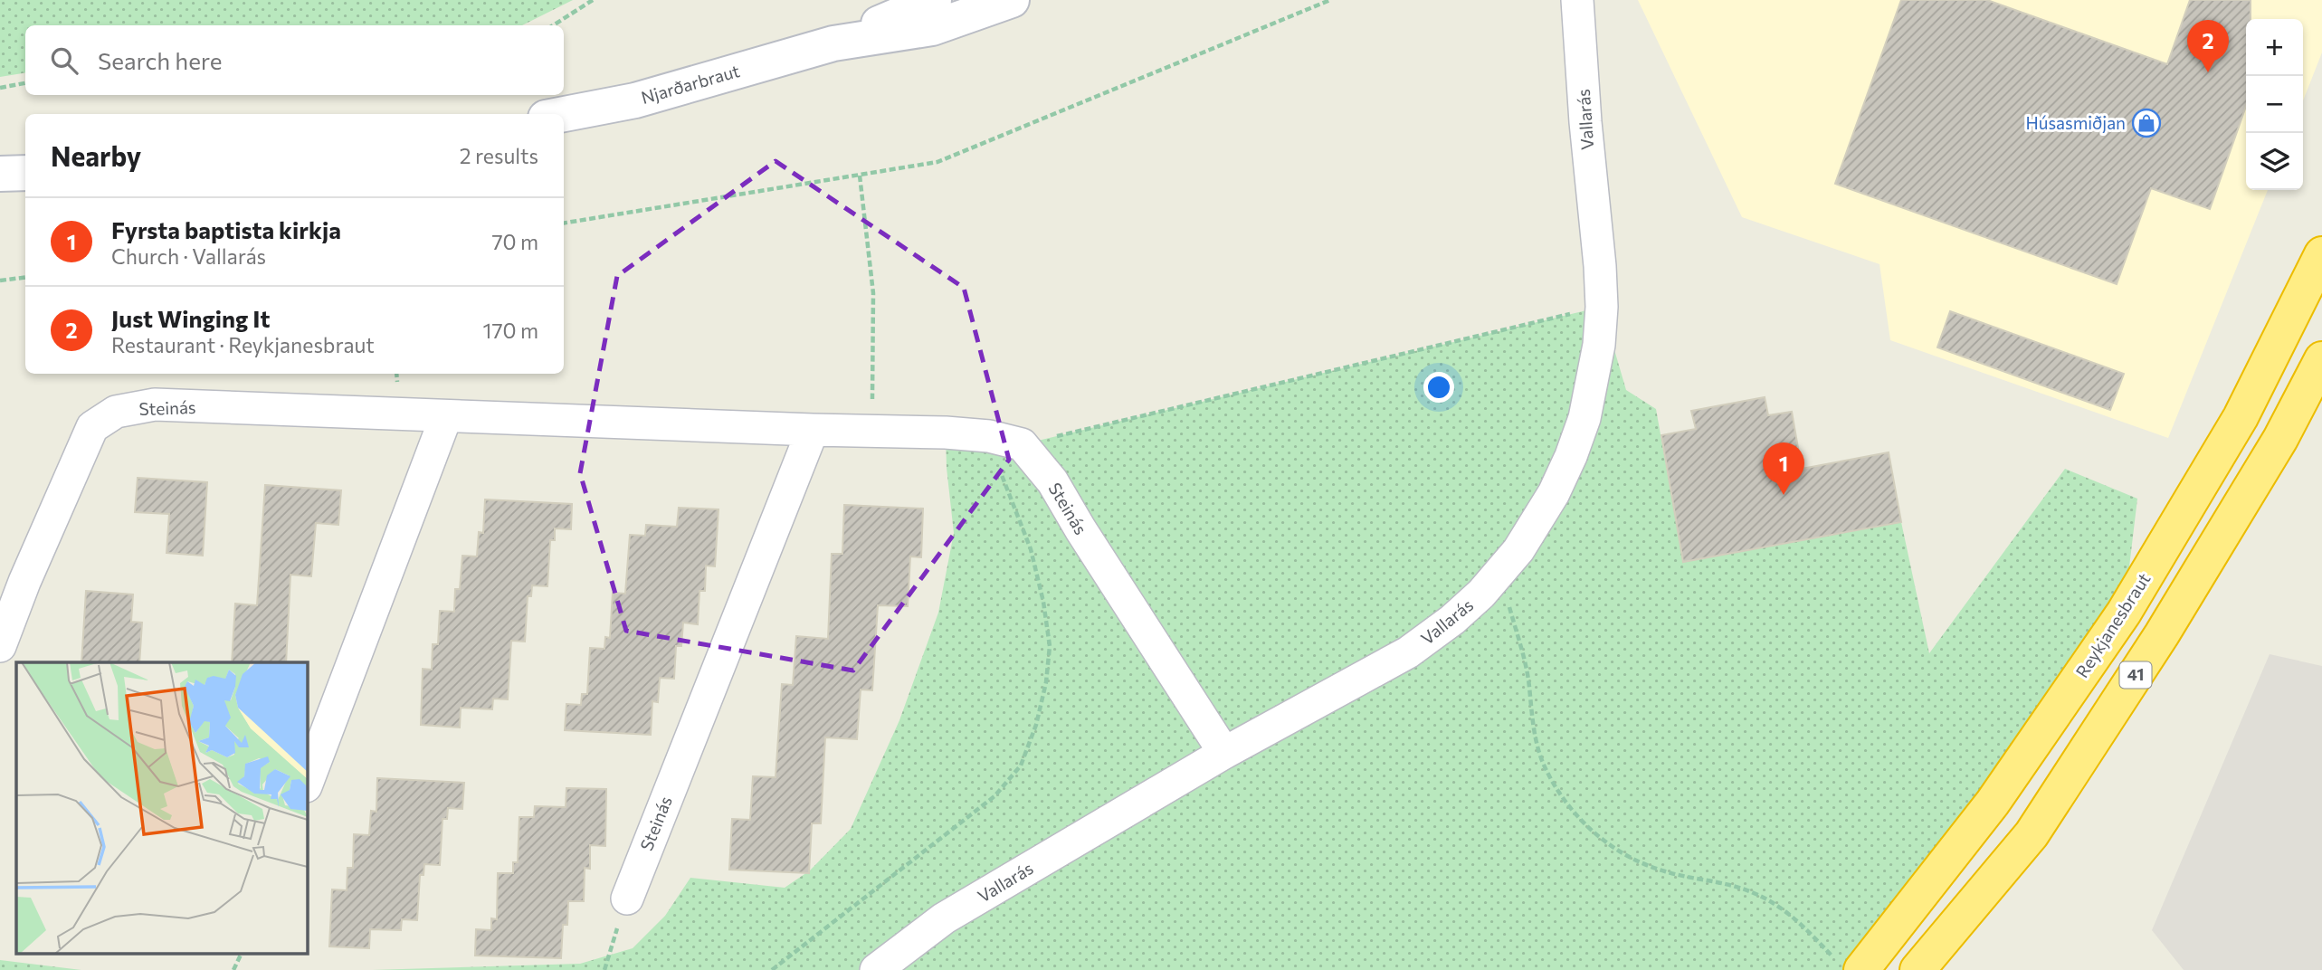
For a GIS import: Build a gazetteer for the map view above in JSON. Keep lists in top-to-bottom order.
{
  "streets": {
    "highway": ["Reykjanesbraut", "41"],
    "main road": ["Njarðarbraut"],
    "street": ["Vallarás", "Steinás"]
  },
  "crossings": [
    ["Vallarás", "Steinás"]
  ],
  "places": {
    "shop": ["Húsasmiðjan"]
  },
  "page": {
    "map_buttons": ["+", "−"],
    "pins": ["2", "1"],
    "search": "Search here",
    "heading": ["Nearby", "2 results"],
    "list": [
      {
        "mark": "1",
        "name": "Fyrsta baptista kirkja",
        "note": "Church · Vallarás",
        "value": "70 m"
      },
      {
        "mark": "2",
        "name": "Just Winging It",
        "note": "Restaurant · Reykjanesbraut",
        "value": "170 m"
      }
    ]
  }
}
